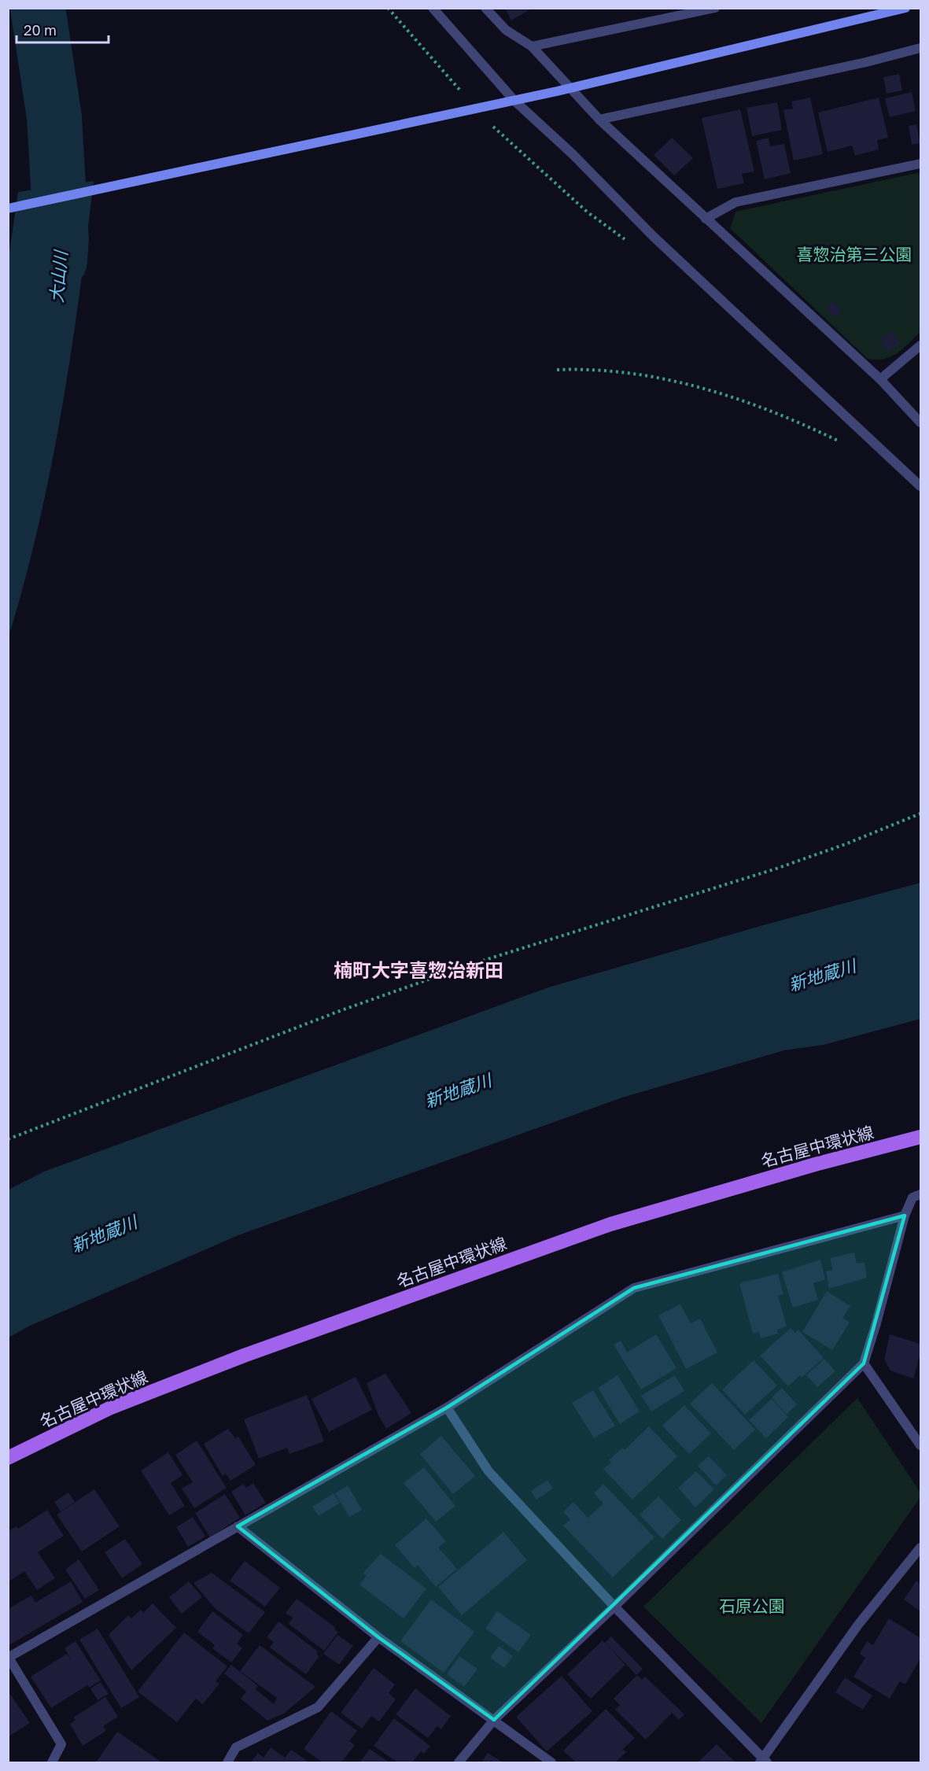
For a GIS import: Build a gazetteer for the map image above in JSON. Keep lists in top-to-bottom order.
{
  "streets": {
    "main road": ["名古屋中環状線"]
  },
  "districts": ["楠町大字喜惣治新田"],
  "water": ["大山川", "新地蔵川"],
  "parks": ["喜惣治第三公園", "石原公園"],
  "scale_bar": "20 m"
}
